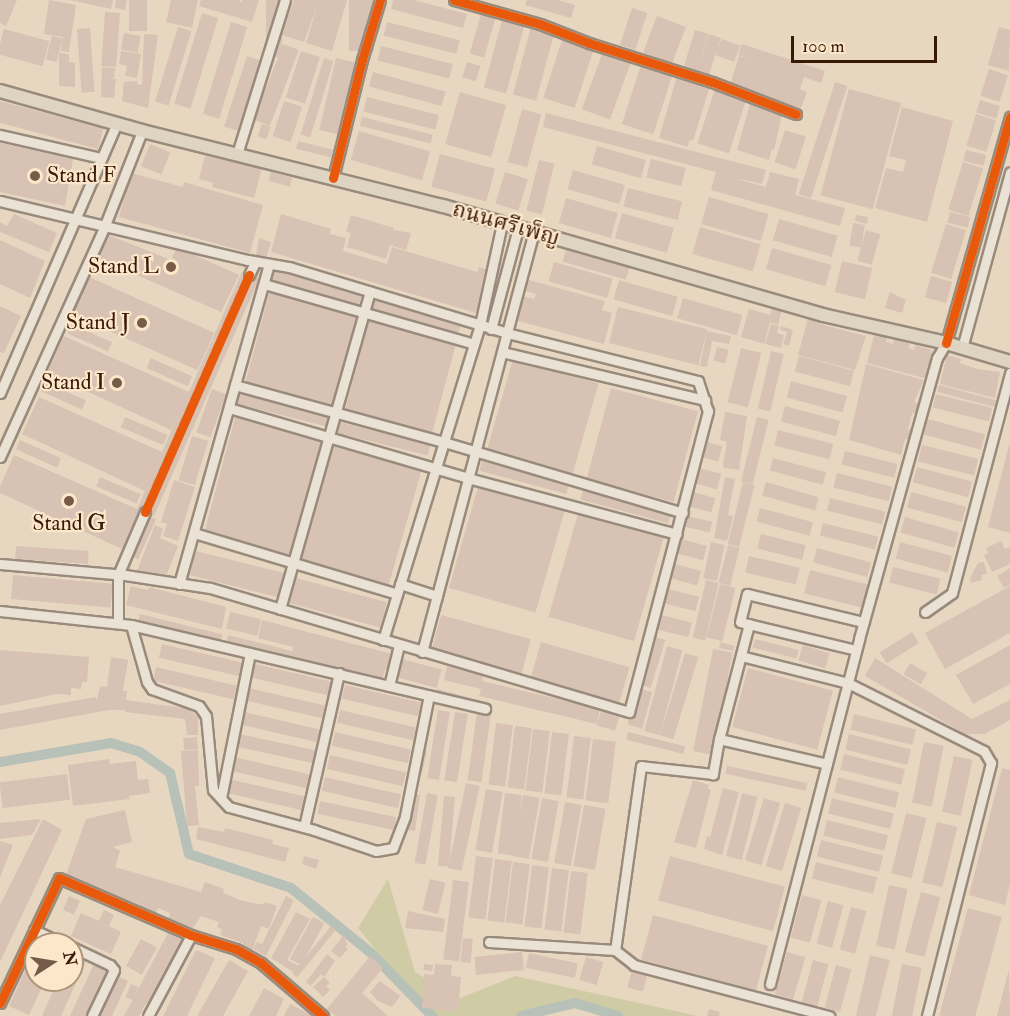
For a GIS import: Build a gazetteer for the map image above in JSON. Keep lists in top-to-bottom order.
{
  "streets": {
    "main road": ["ถนนศรีเพ็ญ"]
  },
  "places": [
    "Stand F",
    "Stand L",
    "Stand J",
    "Stand I",
    "Stand G"
  ],
  "scale_bar": "100 m",
  "north": "right"
}
